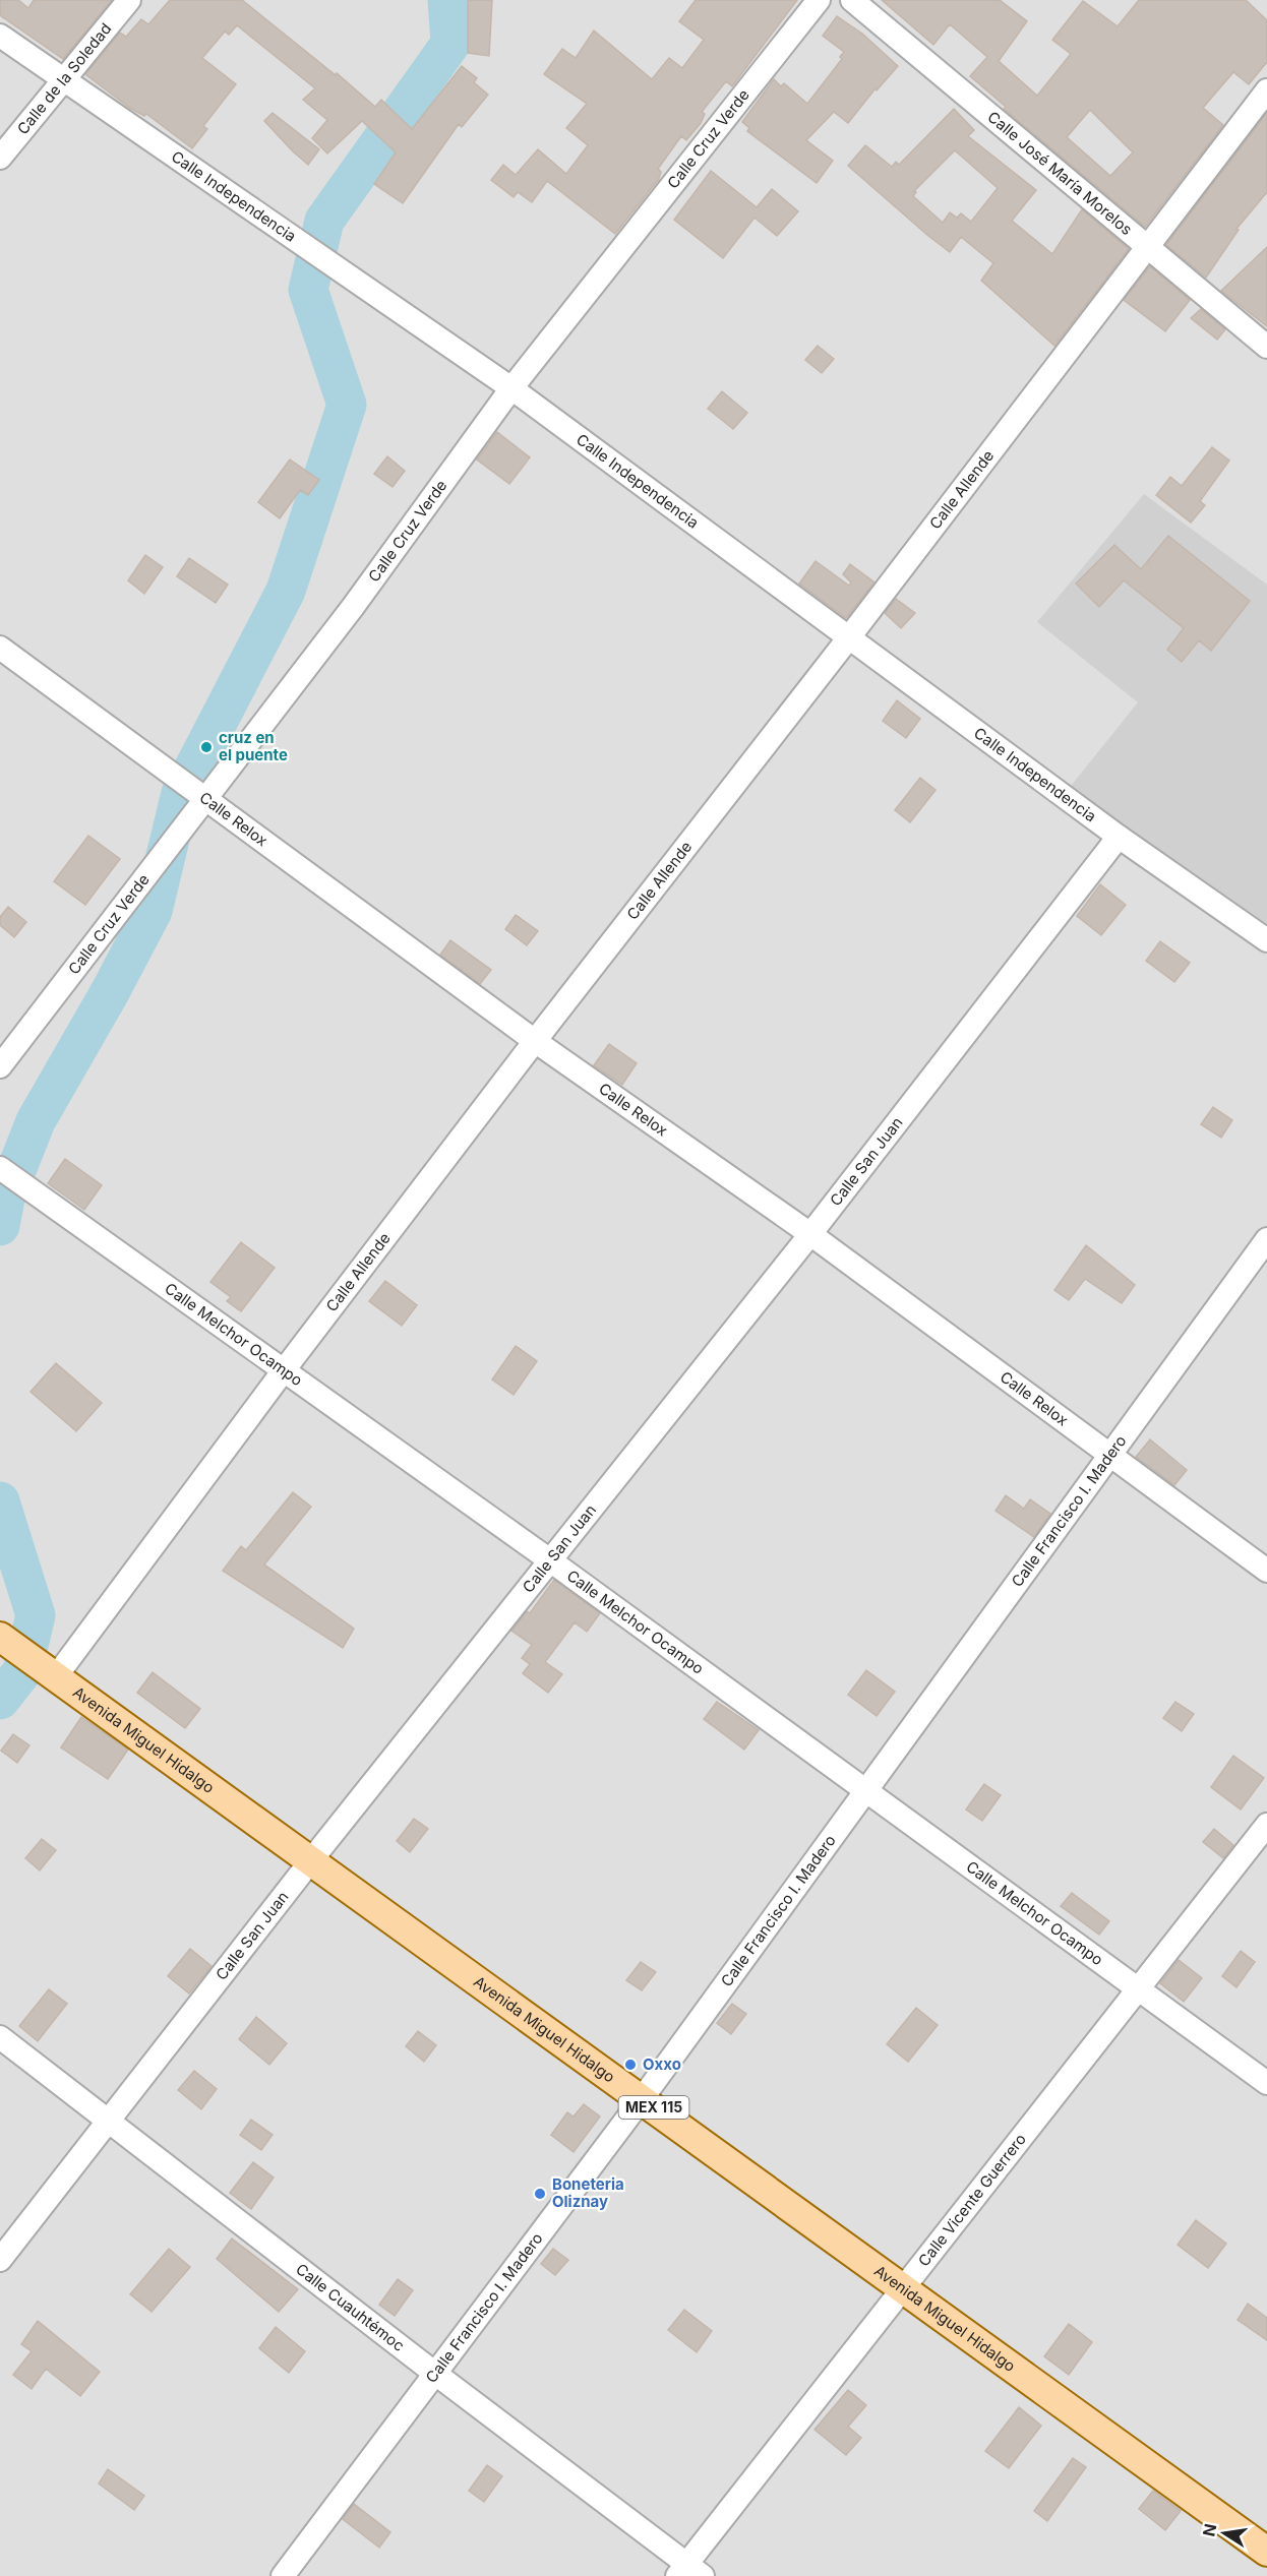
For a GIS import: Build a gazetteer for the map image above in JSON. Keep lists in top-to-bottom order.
{
  "streets": {
    "main road": ["Avenida Miguel Hidalgo", "MEX 115"],
    "street": [
      "Calle de la Soledad",
      "Calle Cruz Verde",
      "Calle José María Morelos",
      "Calle Independencia",
      "Calle Allende",
      "Calle Relox",
      "Calle San Juan",
      "Calle Melchor Ocampo",
      "Calle Francisco I. Madero",
      "Calle Vicente Guerrero",
      "Calle Cuauhtémoc"
    ]
  },
  "crossings": [
    ["Calle de la Soledad", "Calle Independencia"],
    ["Calle Cruz Verde", "Calle Independencia"],
    ["Calle Cruz Verde", "Calle Relox"],
    ["Calle José María Morelos", "Calle Allende"],
    ["Calle Independencia", "Calle Allende"],
    ["Calle Independencia", "Calle San Juan"],
    ["Calle Allende", "Calle Relox"],
    ["Calle Allende", "Calle Melchor Ocampo"],
    ["Calle Allende", "Avenida Miguel Hidalgo"],
    ["Calle Relox", "Calle San Juan"],
    ["Calle Relox", "Calle Francisco I. Madero"],
    ["Calle San Juan", "Calle Melchor Ocampo"],
    ["Calle San Juan", "Avenida Miguel Hidalgo"],
    ["Calle San Juan", "Calle Cuauhtémoc"],
    ["Calle Melchor Ocampo", "Calle Francisco I. Madero"],
    ["Calle Melchor Ocampo", "Calle Vicente Guerrero"],
    ["Calle Francisco I. Madero", "Avenida Miguel Hidalgo"],
    ["Calle Francisco I. Madero", "Calle Cuauhtémoc"],
    ["Avenida Miguel Hidalgo", "Calle Vicente Guerrero"],
    ["Calle Vicente Guerrero", "Calle Cuauhtémoc"]
  ],
  "places": ["cruz en el puente", "Oxxo", "Boneteria Oliznay"],
  "north": "left"
}
